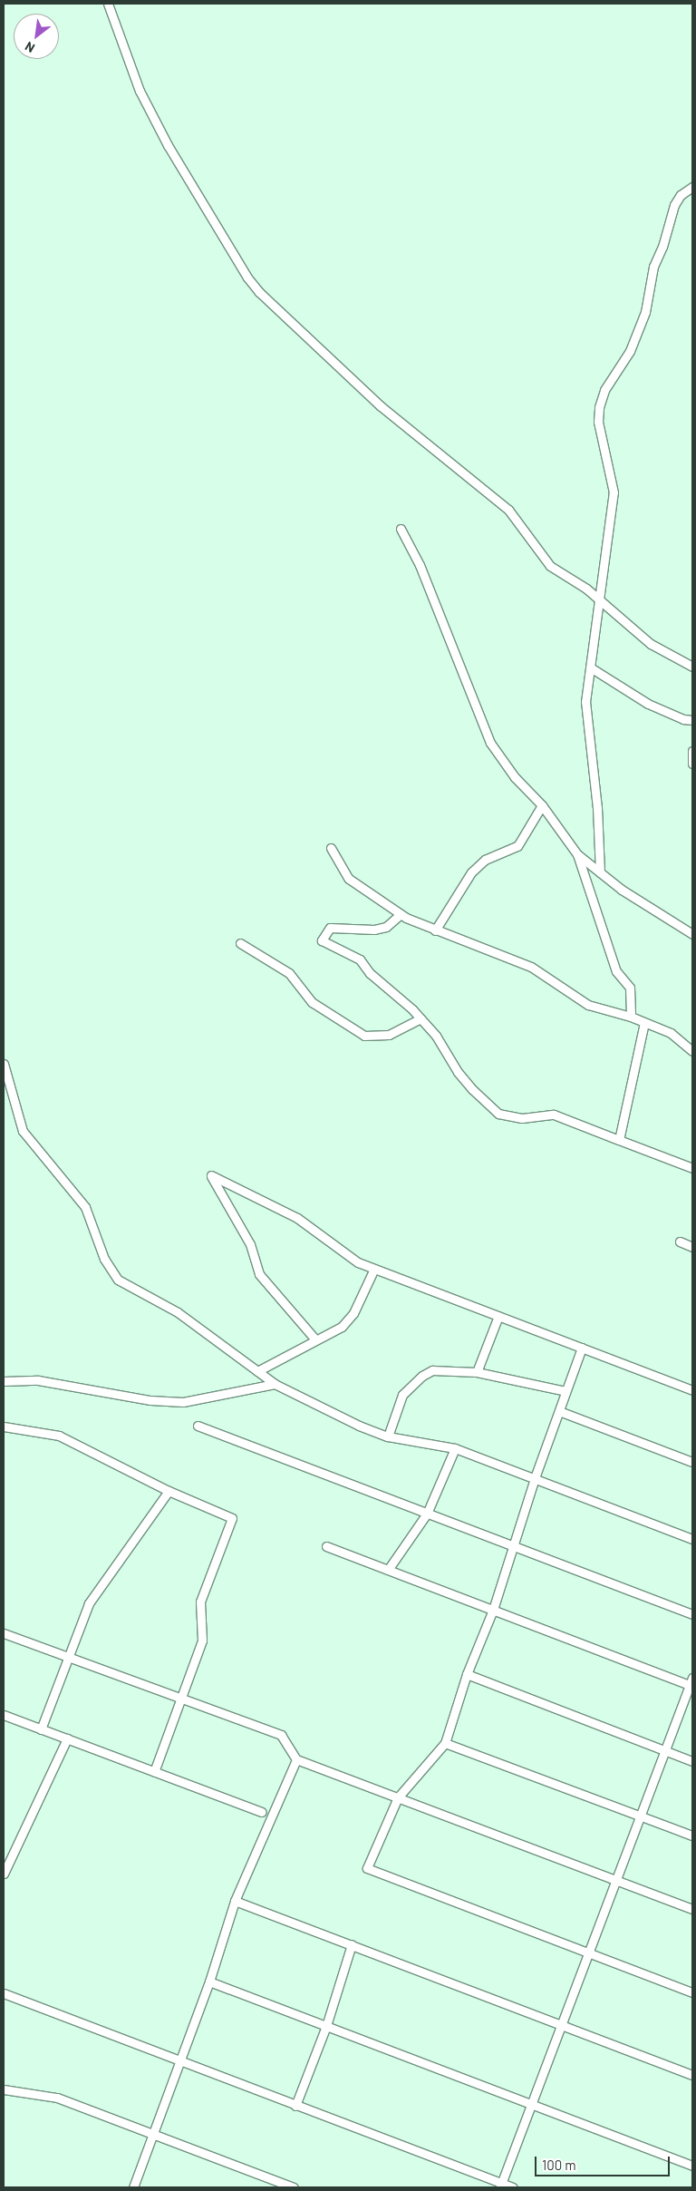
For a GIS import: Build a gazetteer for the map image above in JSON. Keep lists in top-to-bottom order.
{
  "scale_bar": "100 m",
  "north": "bottom left"
}
